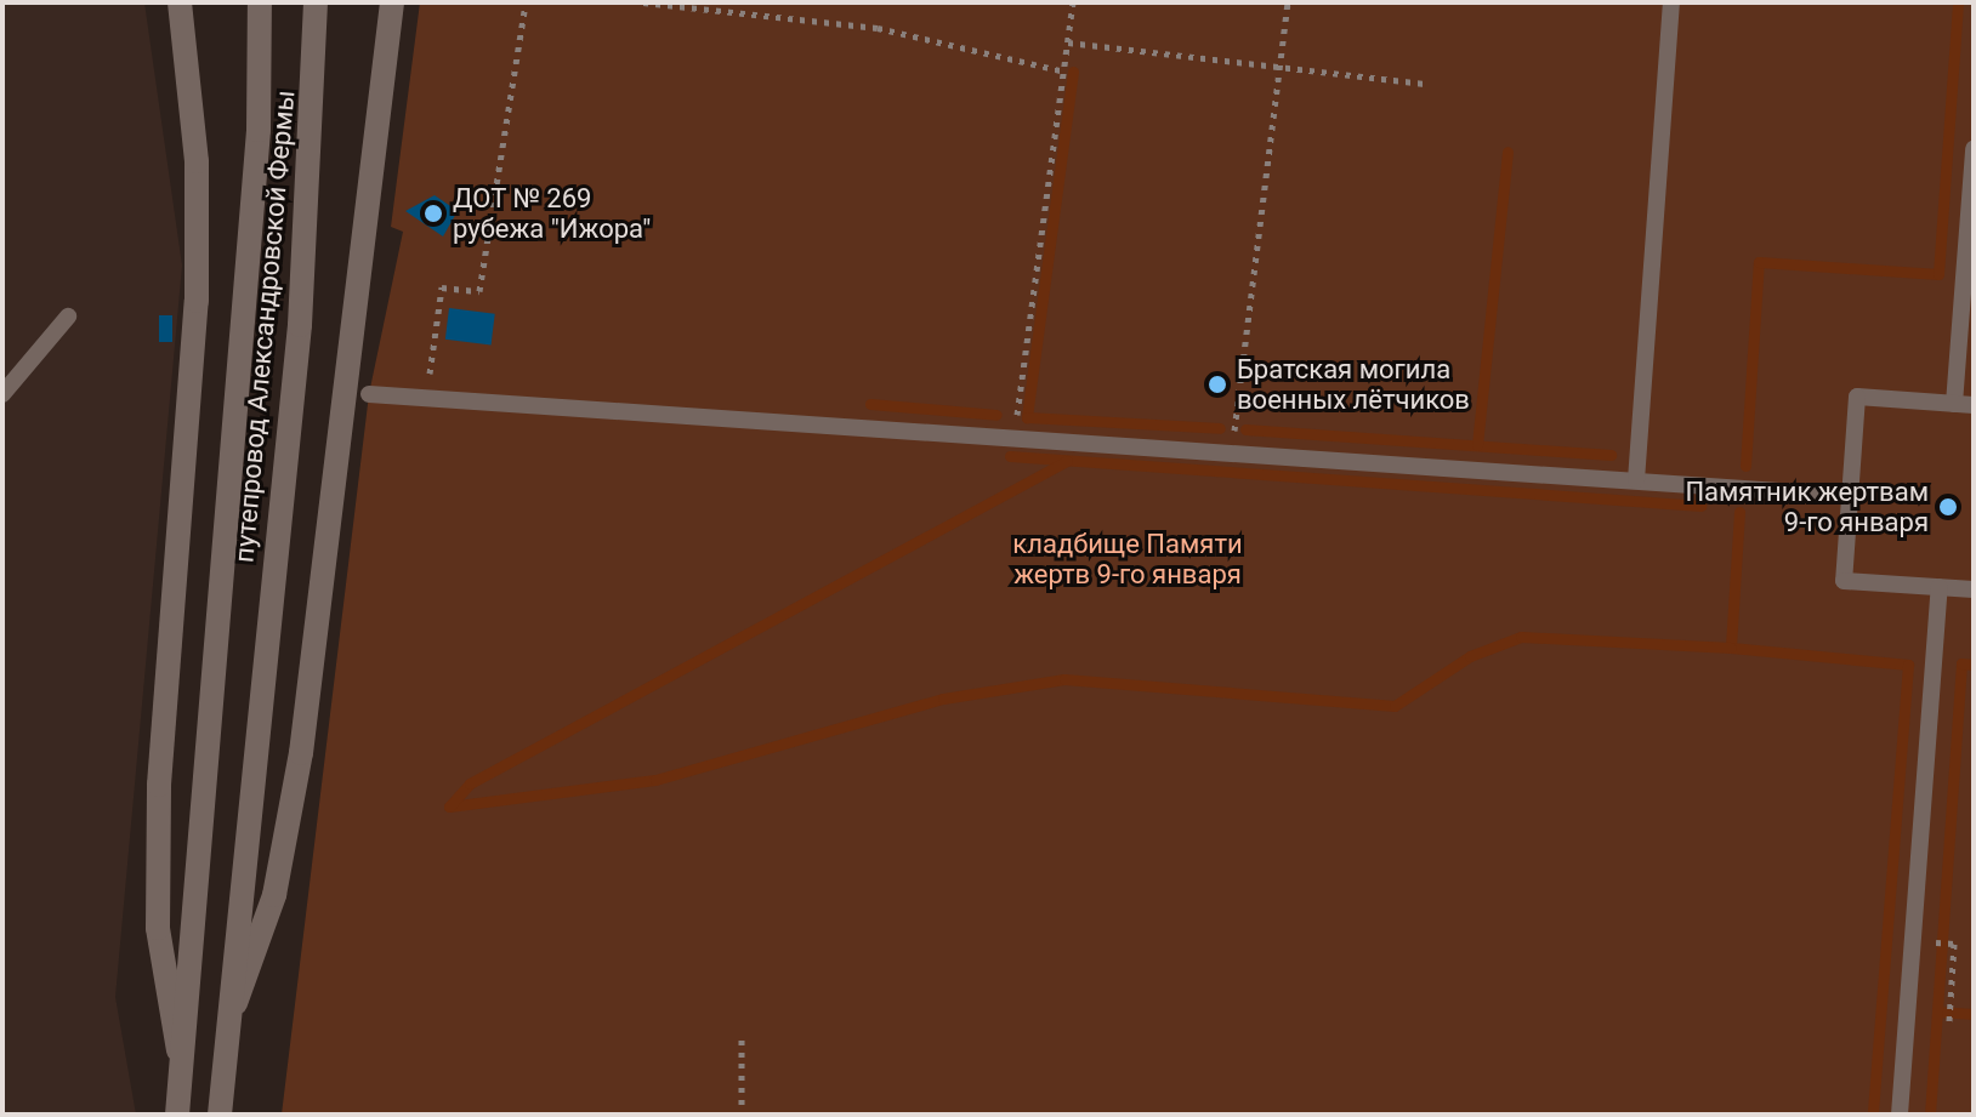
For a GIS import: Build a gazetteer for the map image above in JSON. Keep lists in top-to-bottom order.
{
  "streets": {
    "main road": ["путепровод Александровской Фермы"]
  },
  "parks": ["кладбище Памяти жертв 9-го января"],
  "places": ["ДОТ № 269 рубежа \"Ижора\"", "Братская могила военных лётчиков", "Памятник жертвам 9-го января"]
}
